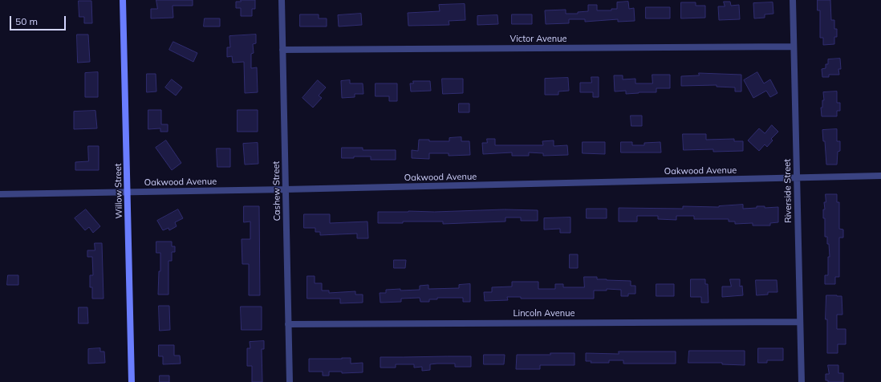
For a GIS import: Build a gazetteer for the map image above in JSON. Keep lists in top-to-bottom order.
{
  "streets": {
    "street": [
      "Victor Avenue",
      "Oakwood Avenue",
      "Willow Street",
      "Cashew Street",
      "Riverside Street",
      "Lincoln Avenue"
    ]
  },
  "crossings": [
    ["Victor Avenue", "Cashew Street"],
    ["Victor Avenue", "Riverside Street"],
    ["Oakwood Avenue", "Willow Street"],
    ["Oakwood Avenue", "Cashew Street"],
    ["Oakwood Avenue", "Riverside Street"],
    ["Cashew Street", "Lincoln Avenue"],
    ["Riverside Street", "Lincoln Avenue"]
  ],
  "scale_bar": "50 m"
}
